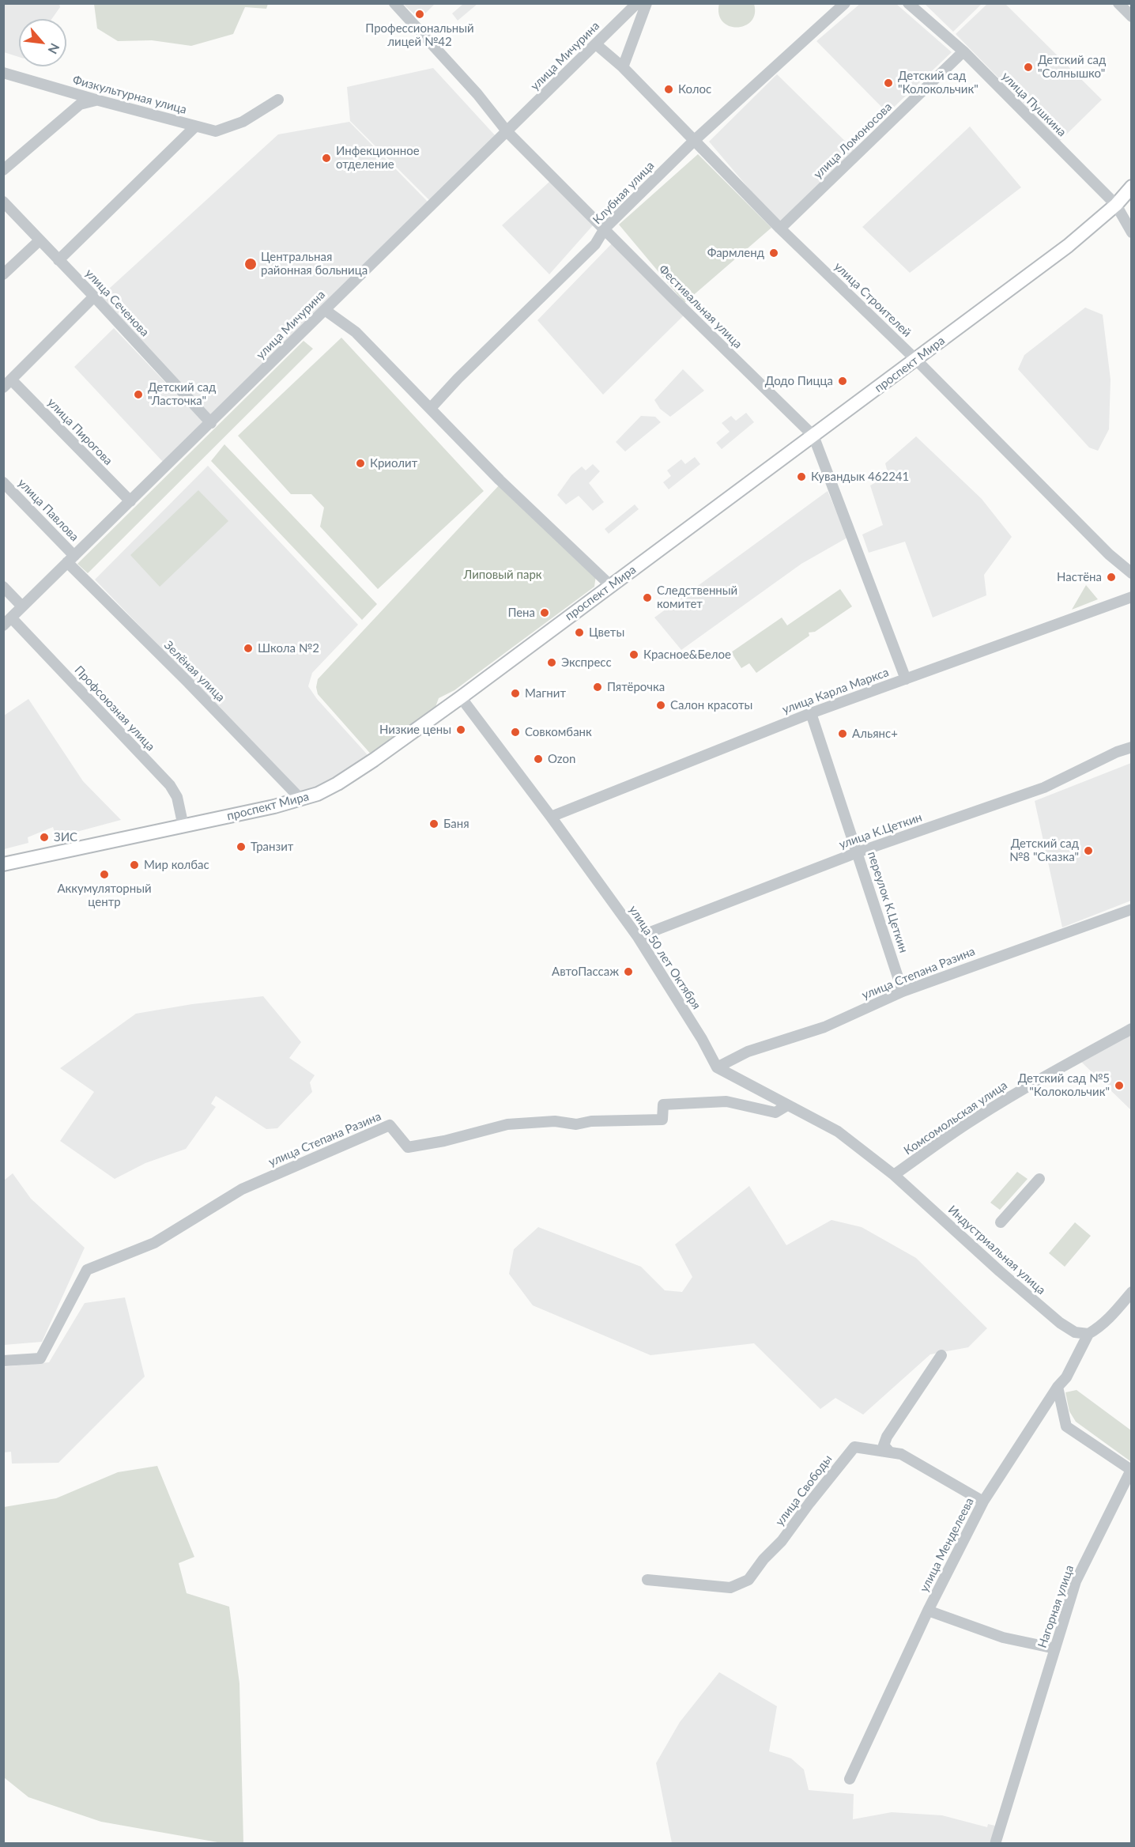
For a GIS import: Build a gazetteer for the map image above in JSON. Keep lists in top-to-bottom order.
{
  "streets": {
    "main road": ["проспект Мира"],
    "street": [
      "улица Мичурина",
      "Физкультурная улица",
      "улица Пушкина",
      "улица Ломоносова",
      "Клубная улица",
      "улица Строителей",
      "улица Сеченова",
      "Фестивальная улица",
      "улица Пирогова",
      "улица Павлова",
      "Зелёная улица",
      "улица Карла Маркса",
      "Профсоюзная улица",
      "улица К.Цеткин",
      "переулок К.Цеткин",
      "улица 50 лет Октября",
      "улица Степана Разина",
      "Комсомольская улица",
      "Индустриальная улица",
      "улица Свободы",
      "улица Менделеева",
      "Нагорная улица"
    ]
  },
  "crossings": [
    ["улица Мичурина", "улица Строителей"],
    ["улица Мичурина", "улица Сеченова"],
    ["улица Мичурина", "Фестивальная улица"],
    ["улица Мичурина", "улица Пирогова"],
    ["улица Мичурина", "улица Павлова"],
    ["улица Мичурина", "Зелёная улица"],
    ["улица Мичурина", "Профсоюзная улица"],
    ["Физкультурная улица", "улица Сеченова"],
    ["улица Пушкина", "улица Ломоносова"],
    ["улица Пушкина", "проспект Мира"],
    ["улица Ломоносова", "улица Строителей"],
    ["Клубная улица", "улица Строителей"],
    ["Клубная улица", "Фестивальная улица"],
    ["улица Строителей", "проспект Мира"],
    ["Фестивальная улица", "проспект Мира"],
    ["Фестивальная улица", "улица Карла Маркса"],
    ["проспект Мира", "Зелёная улица"],
    ["проспект Мира", "Профсоюзная улица"],
    ["проспект Мира", "улица 50 лет Октября"],
    ["улица Павлова", "Зелёная улица"],
    ["улица Карла Маркса", "переулок К.Цеткин"],
    ["улица Карла Маркса", "улица 50 лет Октября"],
    ["улица К.Цеткин", "переулок К.Цеткин"],
    ["улица К.Цеткин", "улица 50 лет Октября"],
    ["переулок К.Цеткин", "улица Степана Разина"],
    ["улица 50 лет Октября", "улица Степана Разина"],
    ["Комсомольская улица", "Индустриальная улица"],
    ["Индустриальная улица", "улица Менделеева"],
    ["улица Свободы", "улица Менделеева"],
    ["улица Менделеева", "Нагорная улица"]
  ],
  "parks": ["Липовый парк"],
  "places": [
    "Профессиональный лицей №42",
    "Детский сад \"Солнышко\"",
    "Детский сад \"Колокольчик\"",
    "Колос",
    "Инфекционное отделение",
    "Фармленд",
    "Центральная районная больница",
    "Додо Пицца",
    "Детский сад \"Ласточка\"",
    "Криолит",
    "Кувандык 462241",
    "Настёна",
    "Следственный комитет",
    "Пена",
    "Цветы",
    "Школа №2",
    "Красное&Белое",
    "Экспресс",
    "Пятёрочка",
    "Магнит",
    "Салон красоты",
    "Низкие цены",
    "Совкомбанк",
    "Альянс+",
    "Ozon",
    "Баня",
    "ЗИС",
    "Транзит",
    "Детский сад №8 \"Сказка\"",
    "Мир колбас",
    "Аккумуляторный центр",
    "АвтоПассаж",
    "Детский сад №5 \"Колокольчик\""
  ],
  "north": "bottom right"
}
